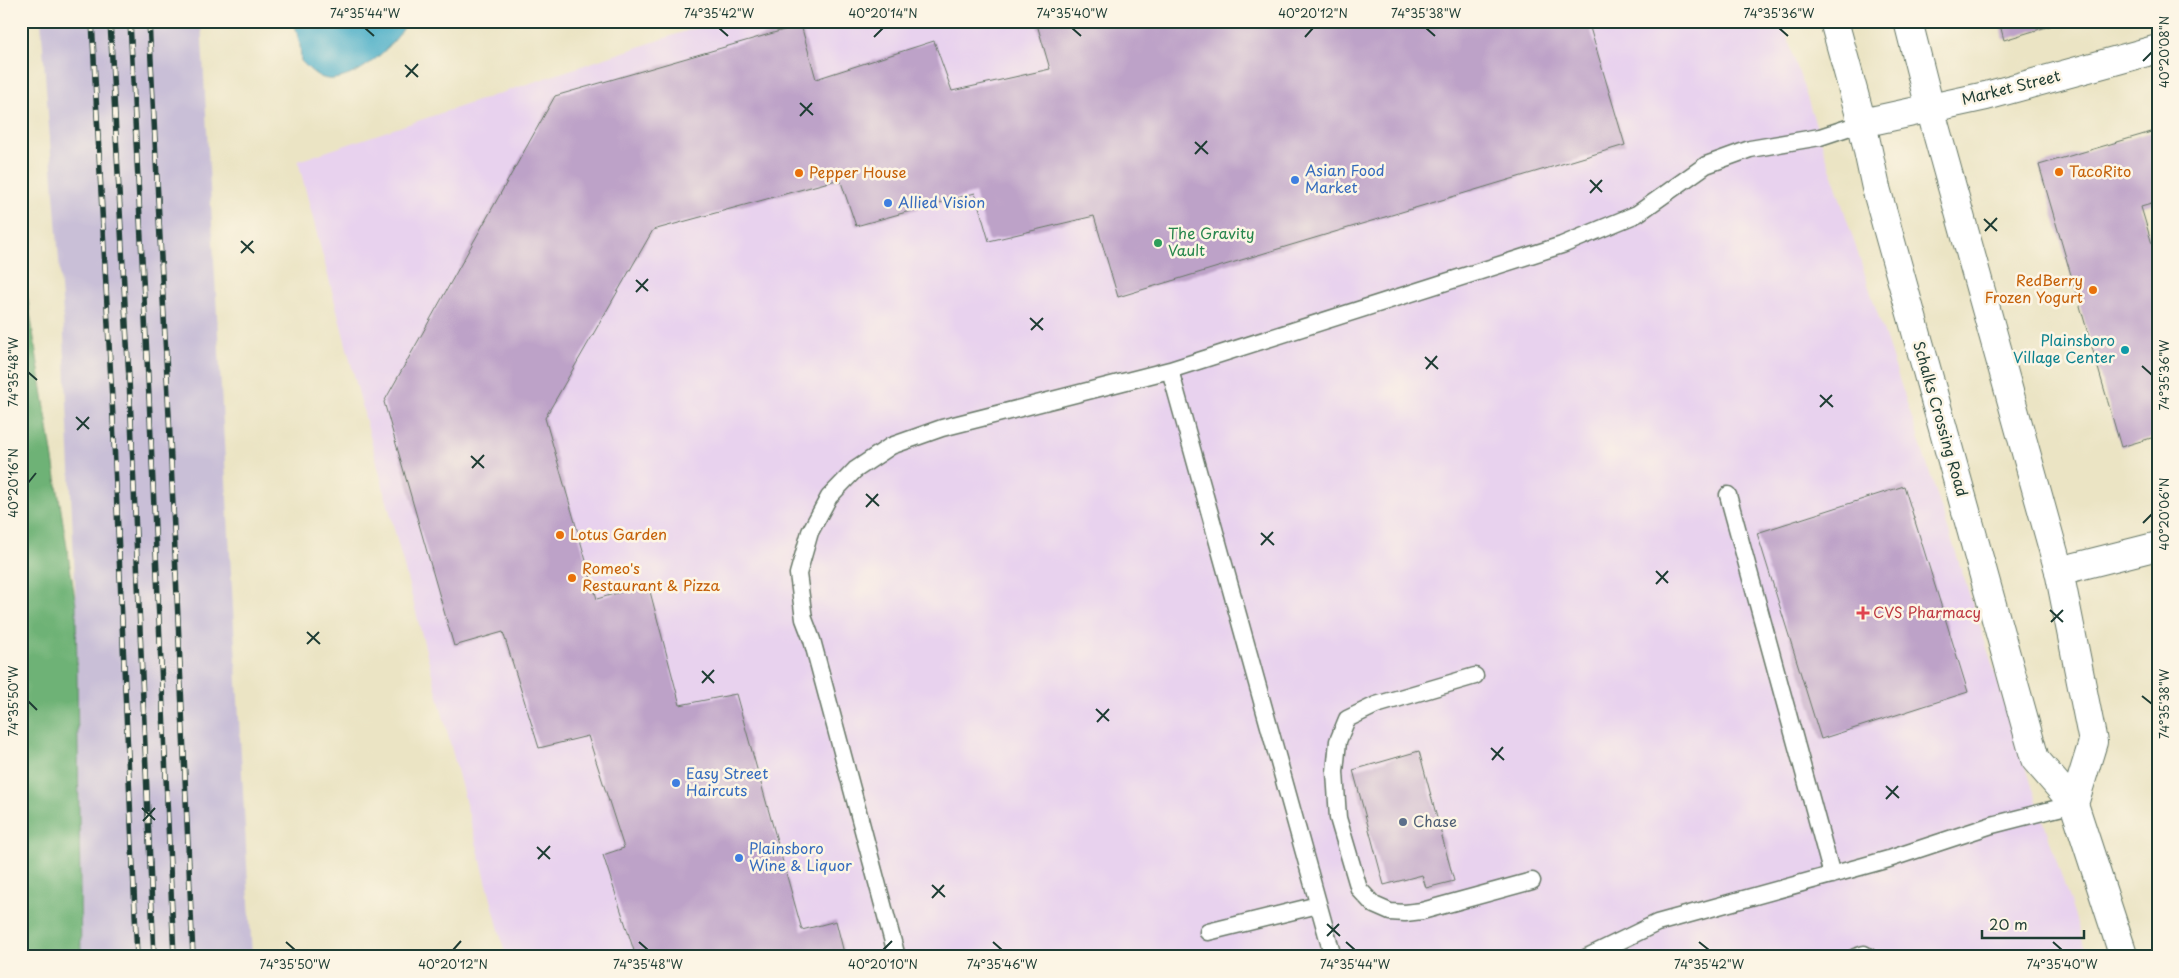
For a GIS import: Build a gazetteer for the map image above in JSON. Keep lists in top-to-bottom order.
{
  "streets": {
    "street": ["Market Street", "Schalks Crossing Road"]
  },
  "crossings": [
    ["Market Street", "Schalks Crossing Road"]
  ],
  "places": {
    "other": [
      "TacoRito",
      "Pepper House",
      "Asian Food Market",
      "Allied Vision",
      "The Gravity Vault",
      "RedBerry Frozen Yogurt",
      "Plainsboro Village Center",
      "Lotus Garden",
      "Romeo's Restaurant & Pizza",
      "Easy Street Haircuts",
      "Chase",
      "Plainsboro Wine & Liquor"
    ],
    "health": ["CVS Pharmacy"]
  },
  "scale_bar": "20 m",
  "coordinates": [
    "74°35'44\"W",
    "74°35'42\"W",
    "40°20'14\"N",
    "74°35'40\"W",
    "40°20'12\"N",
    "74°35'38\"W",
    "74°35'36\"W",
    "40°20'08\"N",
    "74°35'48\"W",
    "40°20'16\"N",
    "40°20'06\"N",
    "74°35'50\"W",
    "40°20'10\"N",
    "74°35'46\"W"
  ]
}
